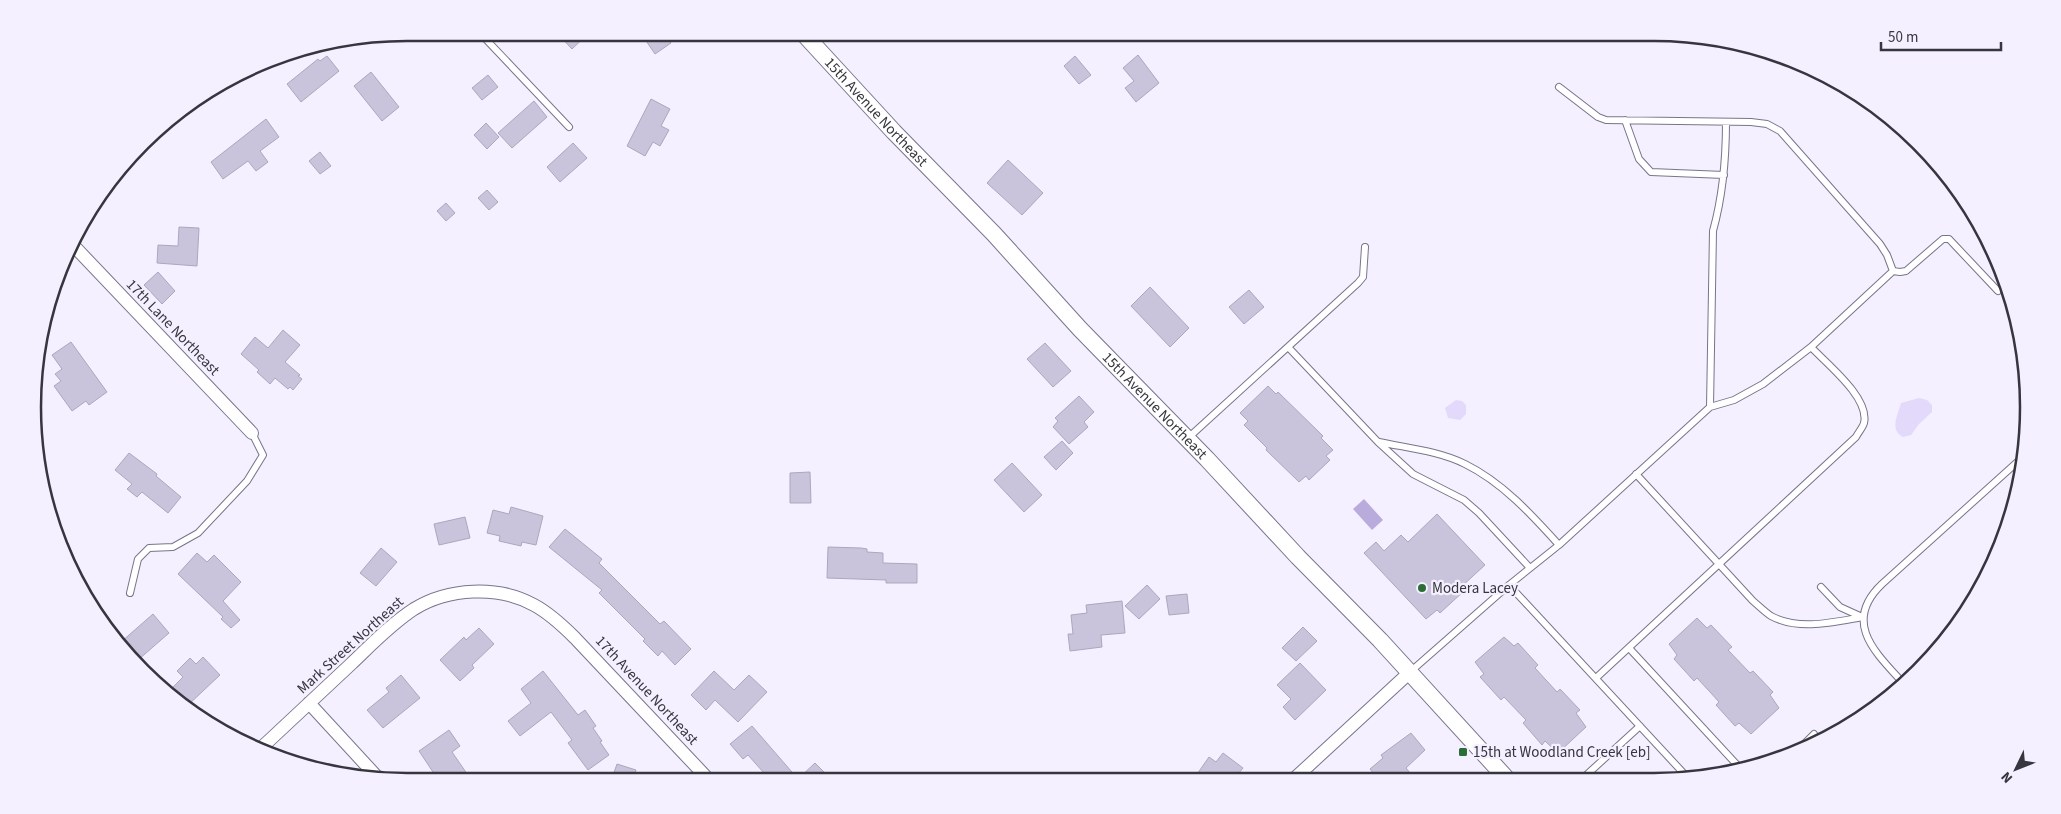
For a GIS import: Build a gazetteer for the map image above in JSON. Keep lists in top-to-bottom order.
{
  "streets": {
    "street": [
      "15th Avenue Northeast",
      "17th Lane Northeast",
      "Mark Street Northeast",
      "17th Avenue Northeast"
    ]
  },
  "crossings": [
    ["Mark Street Northeast", "17th Avenue Northeast"]
  ],
  "places": {
    "other": ["Modera Lacey"],
    "transit": ["15th at Woodland Creek [eb]"]
  },
  "scale_bar": "50 m",
  "north": "bottom left"
}
